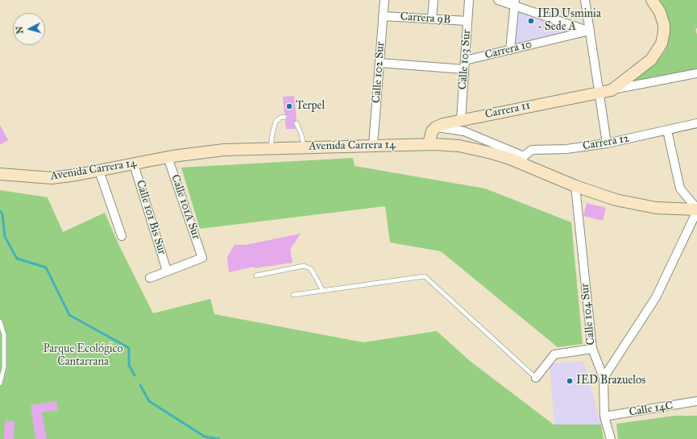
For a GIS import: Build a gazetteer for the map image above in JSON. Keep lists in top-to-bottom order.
{
  "streets": {
    "main road": ["Carrera 11", "Avenida Carrera 14"],
    "street": [
      "Carrera 9B",
      "Carrera 10",
      "Calle 103 Sur",
      "Calle 102 Sur",
      "Carrera 12",
      "Calle 101A Sur",
      "Calle 101 Bis Sur",
      "Calle 104 Sur",
      "Calle 14C"
    ]
  },
  "crossings": [
    ["Carrera 9B", "Calle 103 Sur"],
    ["Carrera 9B", "Calle 102 Sur"],
    ["Carrera 10", "Calle 103 Sur"],
    ["Calle 103 Sur", "Carrera 11"],
    ["Calle 102 Sur", "Avenida Carrera 14"],
    ["Carrera 12", "Avenida Carrera 14"],
    ["Avenida Carrera 14", "Calle 101A Sur"],
    ["Avenida Carrera 14", "Calle 101 Bis Sur"],
    ["Avenida Carrera 14", "Calle 104 Sur"],
    ["Calle 101A Sur", "Calle 101 Bis Sur"],
    ["Calle 104 Sur", "Calle 14C"]
  ],
  "parks": ["Parque Ecológico Cantarrana"],
  "places": ["IED Usminia - Sede A", "Terpel", "IED Brazuelos"],
  "north": "left"
}
